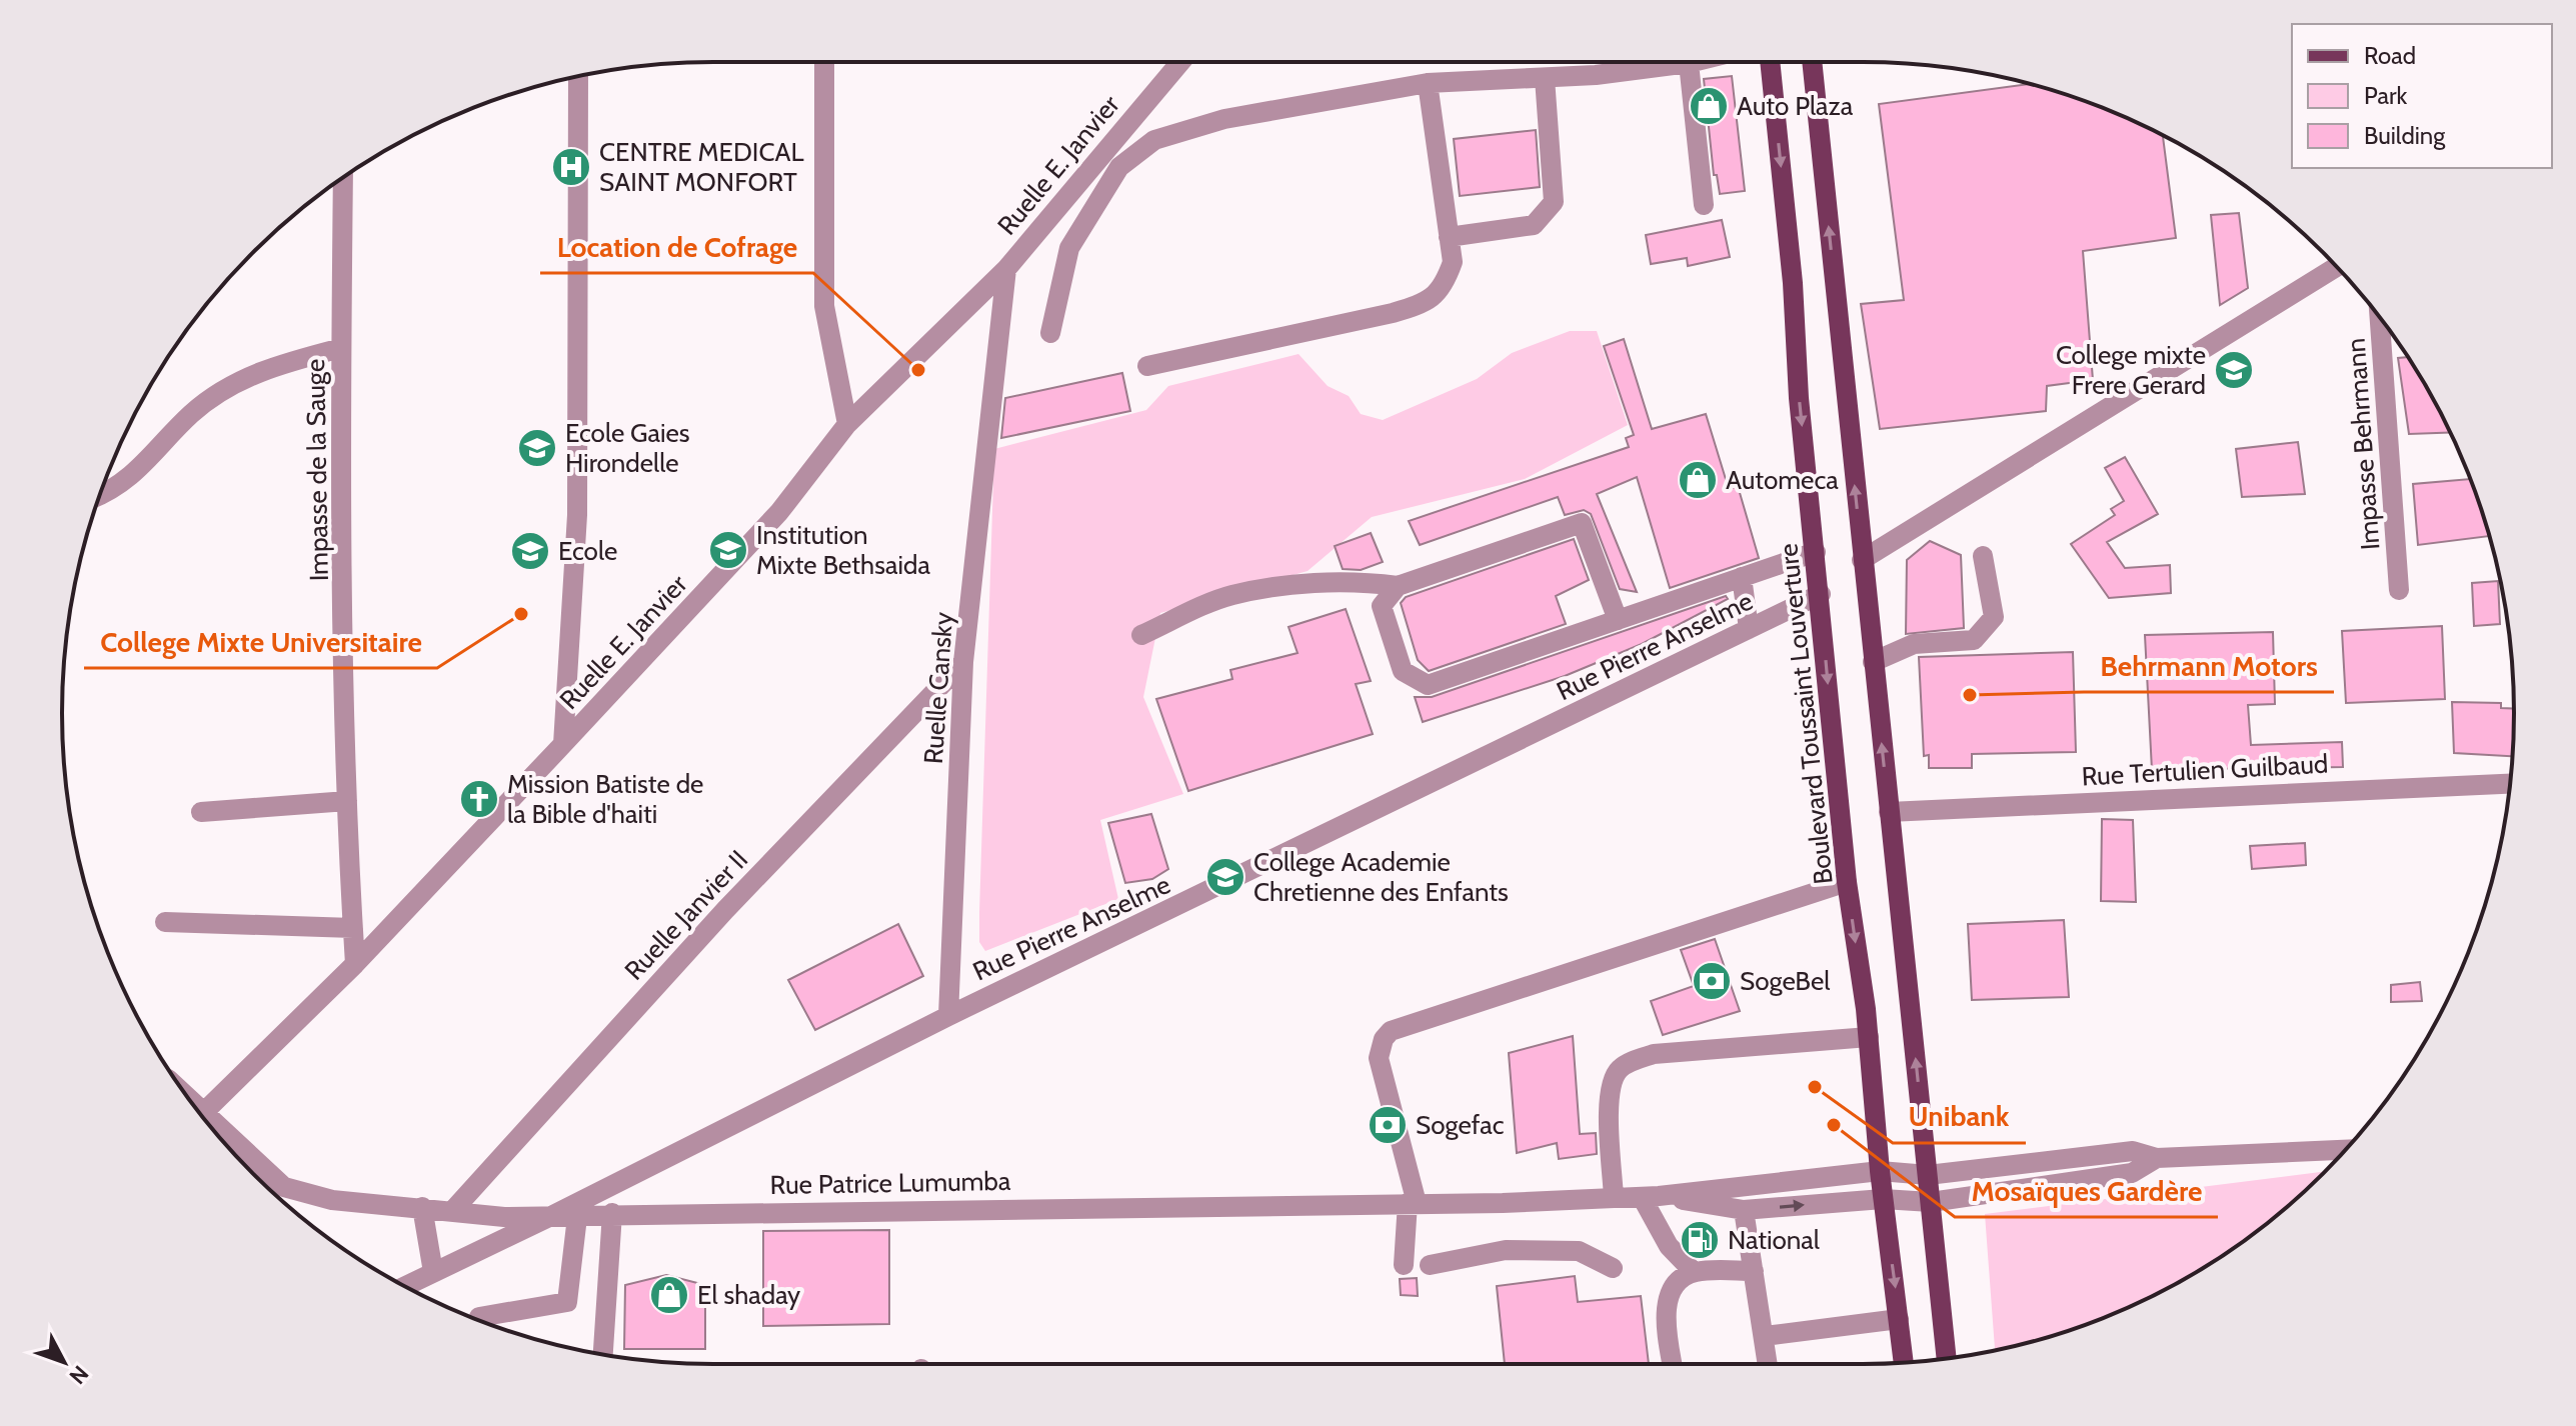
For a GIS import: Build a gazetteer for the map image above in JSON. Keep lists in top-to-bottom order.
{
  "streets": {
    "main road": ["Boulevard Toussaint Louverture"],
    "street": [
      "Ruelle E. Janvier",
      "Impasse Behrmann",
      "Impasse de la Sauge",
      "Rue Pierre Anselme",
      "Ruelle Cansky",
      "Rue Tertulien Guilbaud",
      "Ruelle Janvier II",
      "Rue Patrice Lumumba"
    ]
  },
  "crossings": [
    ["Ruelle E. Janvier", "Impasse de la Sauge"],
    ["Ruelle E. Janvier", "Ruelle Cansky"],
    ["Ruelle E. Janvier", "Rue Patrice Lumumba"],
    ["Rue Pierre Anselme", "Ruelle Cansky"],
    ["Rue Pierre Anselme", "Boulevard Toussaint Louverture"],
    ["Rue Pierre Anselme", "Rue Patrice Lumumba"],
    ["Ruelle Cansky", "Ruelle Janvier II"],
    ["Boulevard Toussaint Louverture", "Rue Patrice Lumumba"],
    ["Ruelle Janvier II", "Rue Patrice Lumumba"]
  ],
  "places": {
    "shop": ["Auto Plaza", "Automeca", "El shaday"],
    "hospital": ["CENTRE MEDICAL SAINT MONFORT"],
    "other": [
      "Location de Cofrage",
      "College Mixte Universitaire",
      "Behrmann Motors",
      "Unibank",
      "Mosaïques Gardère"
    ],
    "school or university": [
      "College mixte Frere Gerard",
      "Ecole Gaies Hirondelle",
      "Institution Mixte Bethsaida",
      "Ecole",
      "College Academie Chretienne des Enfants"
    ],
    "church": ["Mission Batiste de la Bible d'haiti"],
    "bank": ["SogeBel", "Sogefac"],
    "fuel station": ["National"]
  },
  "legend": ["Road", "Park", "Building"],
  "north": "bottom right"
}
